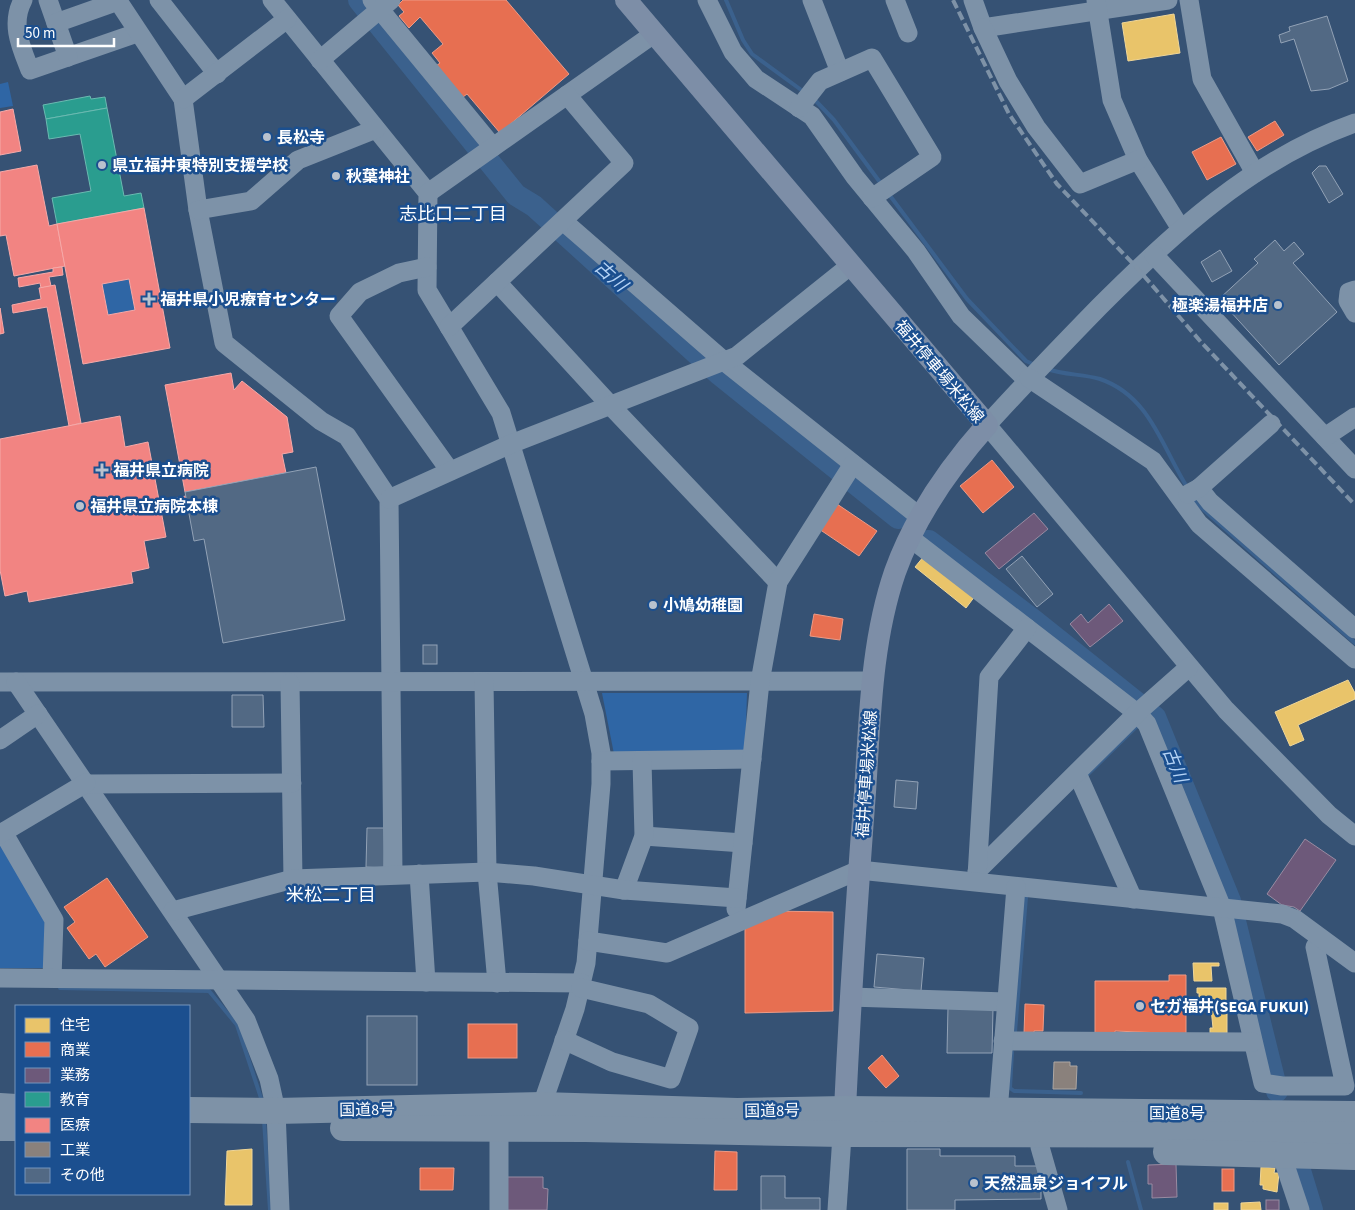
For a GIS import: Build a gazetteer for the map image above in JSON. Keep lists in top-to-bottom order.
{
  "streets": {
    "highway": ["国道8号"],
    "main road": ["福井停車場米松線"]
  },
  "crossings": [
    ["福井停車場米松線", "国道8号"]
  ],
  "districts": ["志比口二丁目", "米松二丁目"],
  "water": ["古川"],
  "places": {
    "other": [
      "長松寺",
      "県立福井東特別支援学校",
      "秋葉神社",
      "極楽湯福井店",
      "福井県立病院本棟",
      "小鳩幼稚園",
      "セガ福井(SEGA FUKUI)",
      "天然温泉ジョイフル"
    ],
    "health": ["福井県小児療育センター", "福井県立病院"]
  },
  "legend": [
    "住宅",
    "商業",
    "業務",
    "教育",
    "医療",
    "工業",
    "その他"
  ],
  "scale_bar": "50 m"
}
